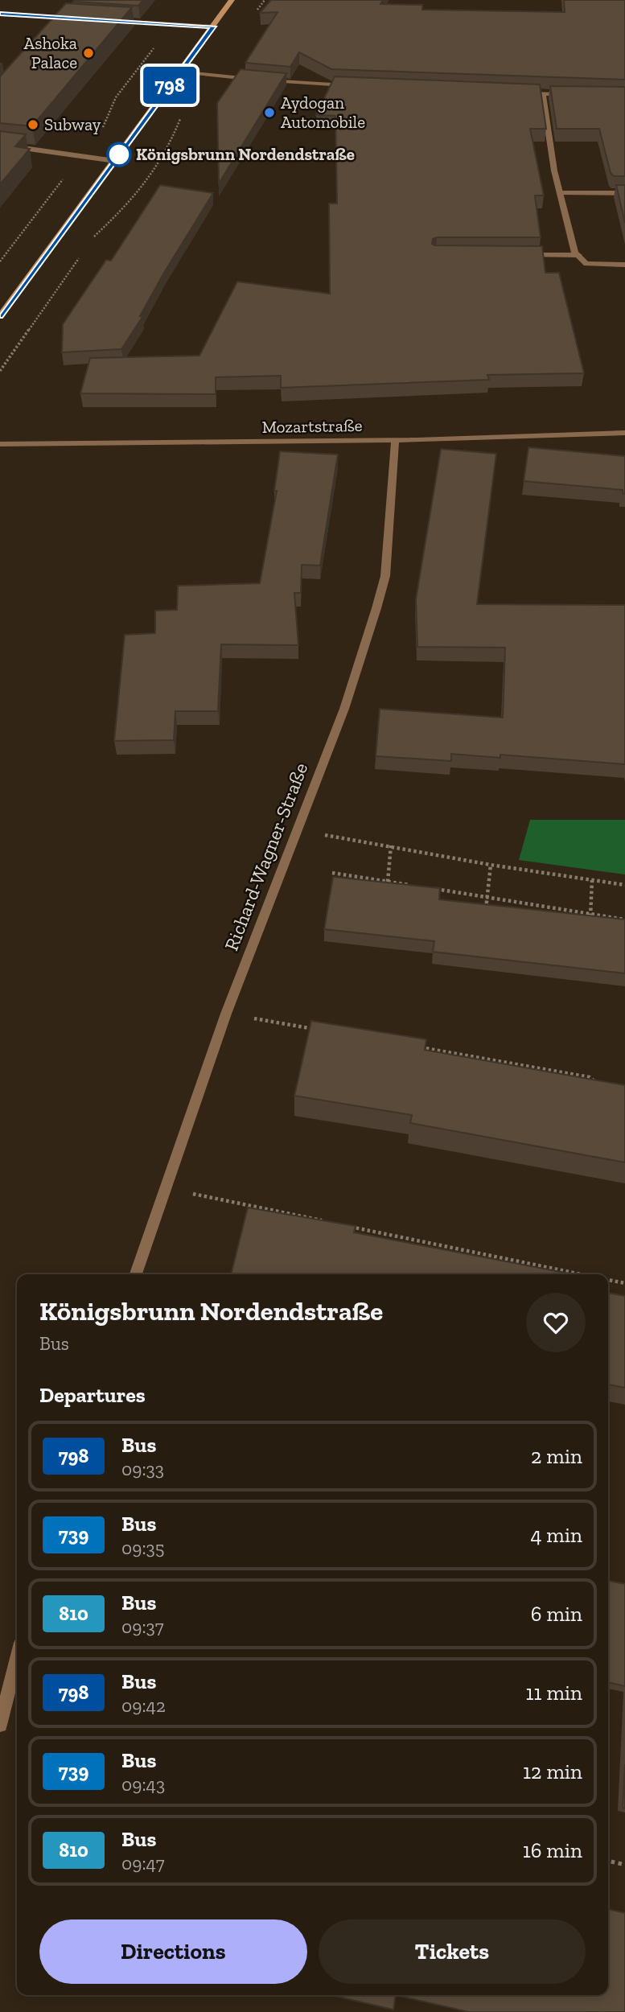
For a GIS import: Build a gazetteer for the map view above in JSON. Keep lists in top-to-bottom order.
{
  "streets": {
    "street": ["Mozartstraße", "Richard-Wagner-Straße"]
  },
  "crossings": [
    ["Mozartstraße", "Richard-Wagner-Straße"]
  ],
  "places": [
    "Ashoka Palace",
    "Aydogan Automobile",
    "Subway",
    "Königsbrunn Nordendstraße"
  ],
  "lines": ["bus line 798"],
  "page": {
    "on_map": "798",
    "heading": [
      ["Königsbrunn Nordendstraße", "Bus"],
      "Departures"
    ],
    "list": [
      {
        "mark": "798",
        "name": "Bus",
        "note": "09:33",
        "value": "2 min"
      },
      {
        "mark": "739",
        "name": "Bus",
        "note": "09:35",
        "value": "4 min"
      },
      {
        "mark": "810",
        "name": "Bus",
        "note": "09:37",
        "value": "6 min"
      },
      {
        "mark": "798",
        "name": "Bus",
        "note": "09:42",
        "value": "11 min"
      },
      {
        "mark": "739",
        "name": "Bus",
        "note": "09:43",
        "value": "12 min"
      },
      {
        "mark": "810",
        "name": "Bus",
        "note": "09:47",
        "value": "16 min"
      }
    ],
    "buttons": ["Directions", "Tickets"]
  }
}
